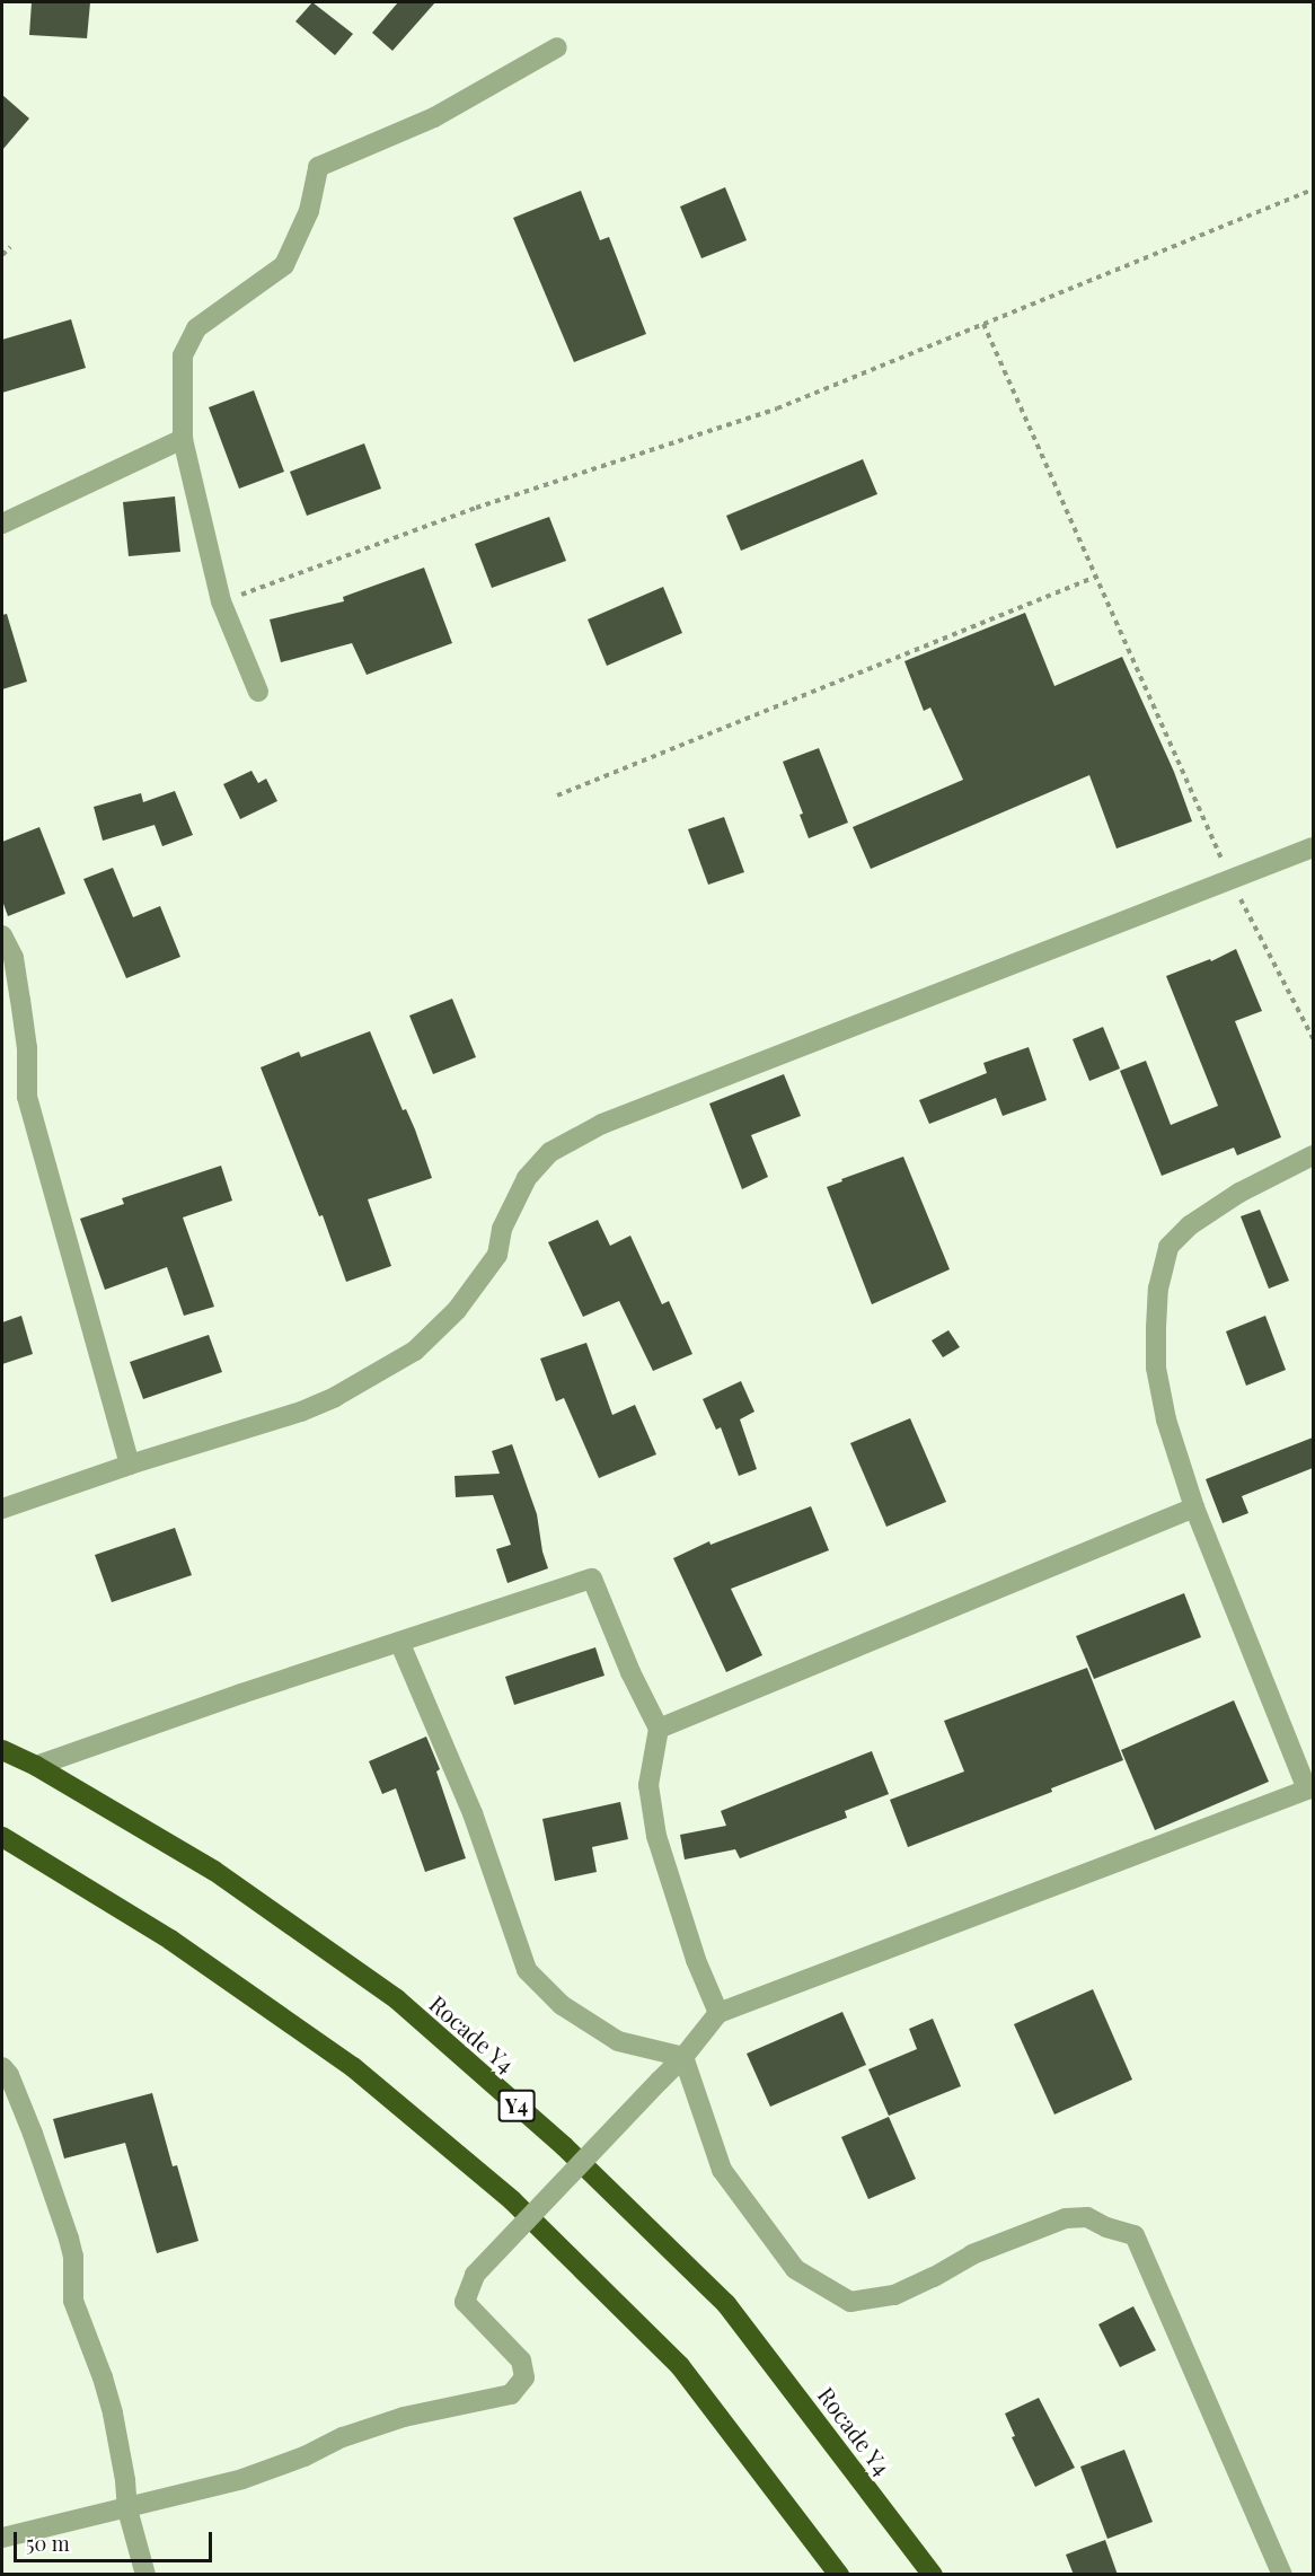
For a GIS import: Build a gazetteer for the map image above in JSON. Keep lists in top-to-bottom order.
{
  "streets": {
    "highway": ["Rocade Y4", "Y4"]
  },
  "scale_bar": "50 m"
}
